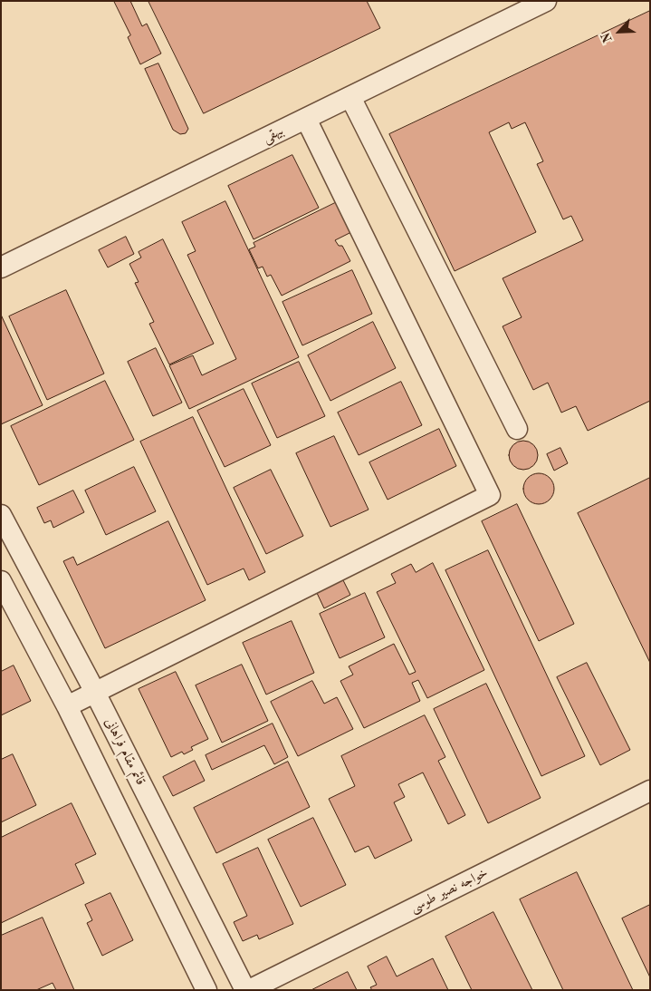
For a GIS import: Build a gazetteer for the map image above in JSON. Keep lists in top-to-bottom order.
{
  "streets": {
    "street": ["بیهقی", "قائم مقام فراهانی", "خواجه نصیر طوسی"]
  },
  "north": "bottom left"
}
